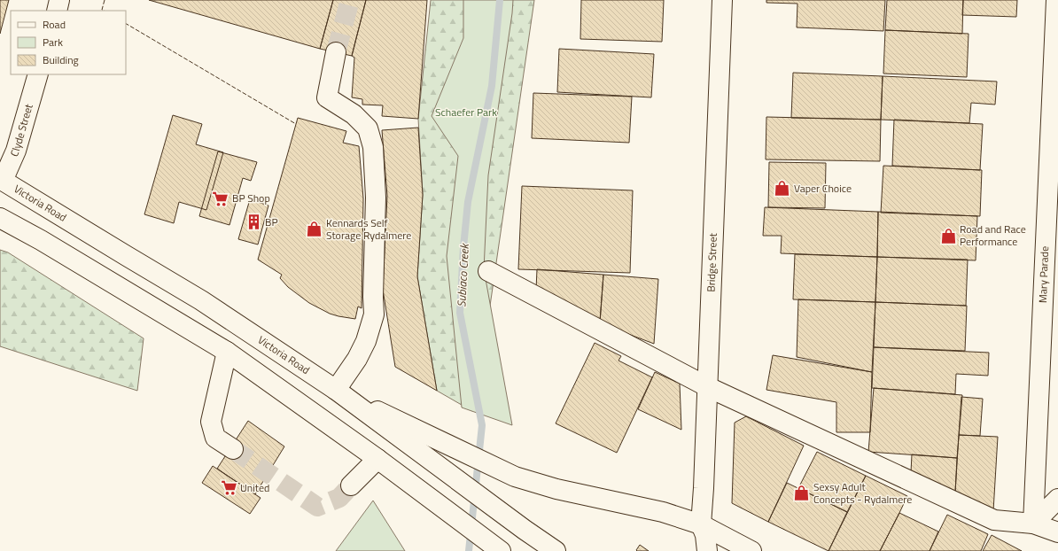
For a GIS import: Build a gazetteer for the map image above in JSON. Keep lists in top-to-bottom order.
{
  "streets": {
    "main road": [
      "Clyde Street",
      "Victoria Road",
      "Bridge Street",
      "Mary Parade"
    ]
  },
  "crossings": [
    ["Clyde Street", "Victoria Road"]
  ],
  "water": ["Subiaco Creek"],
  "parks": ["Schaefer Park"],
  "places": {
    "shop": [
      "Vaper Choice",
      "Kennards Self Storage Rydalmere",
      "Road and Race Performance",
      "Sexsy Adult Concepts - Rydalmere"
    ],
    "supermarket": ["BP Shop", "United"],
    "building": ["BP"]
  },
  "legend": ["Road", "Park", "Building"]
}
